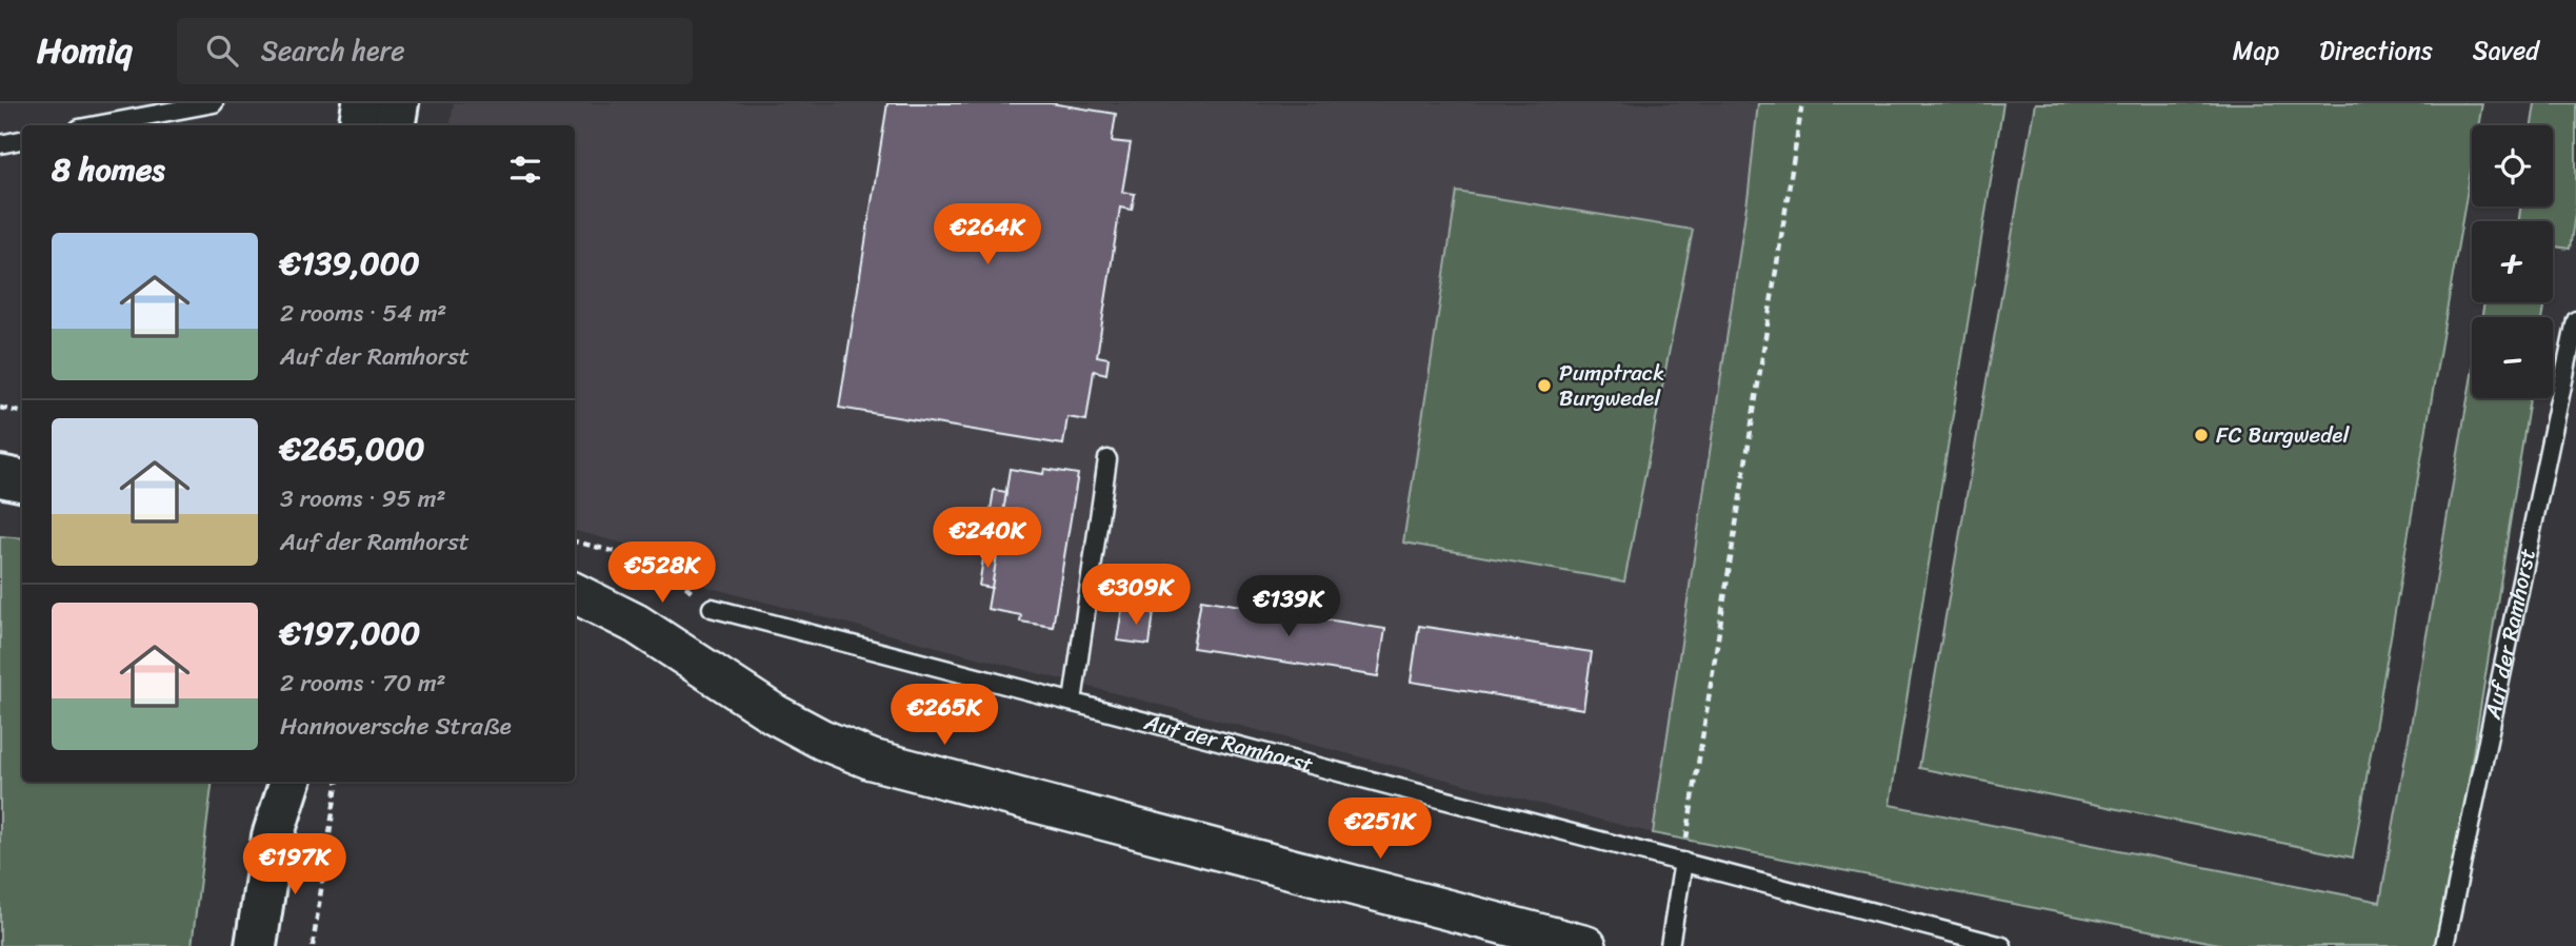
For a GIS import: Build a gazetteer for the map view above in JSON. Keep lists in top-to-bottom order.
{
  "streets": {
    "lane": ["Auf der Ramhorst"]
  },
  "places": ["Pumptrack Burgwedel", "FC Burgwedel"],
  "page": {
    "header": "Homiq",
    "search": "Search here",
    "nav": ["Map", "Directions", "Saved"],
    "map_buttons": ["+", "−"],
    "heading": "8 homes",
    "price": [
      "€264K",
      "€240K",
      "€528K",
      "€309K",
      "€139K",
      "€265K",
      "€251K",
      "€197K"
    ],
    "list": [
      {
        "name": "€139,000",
        "note": "2 rooms · 54 m² · Auf der Ramhorst"
      },
      {
        "name": "€265,000",
        "note": "3 rooms · 95 m² · Auf der Ramhorst"
      },
      {
        "name": "€197,000",
        "note": "2 rooms · 70 m² · Hannoversche Straße"
      }
    ]
  }
}
